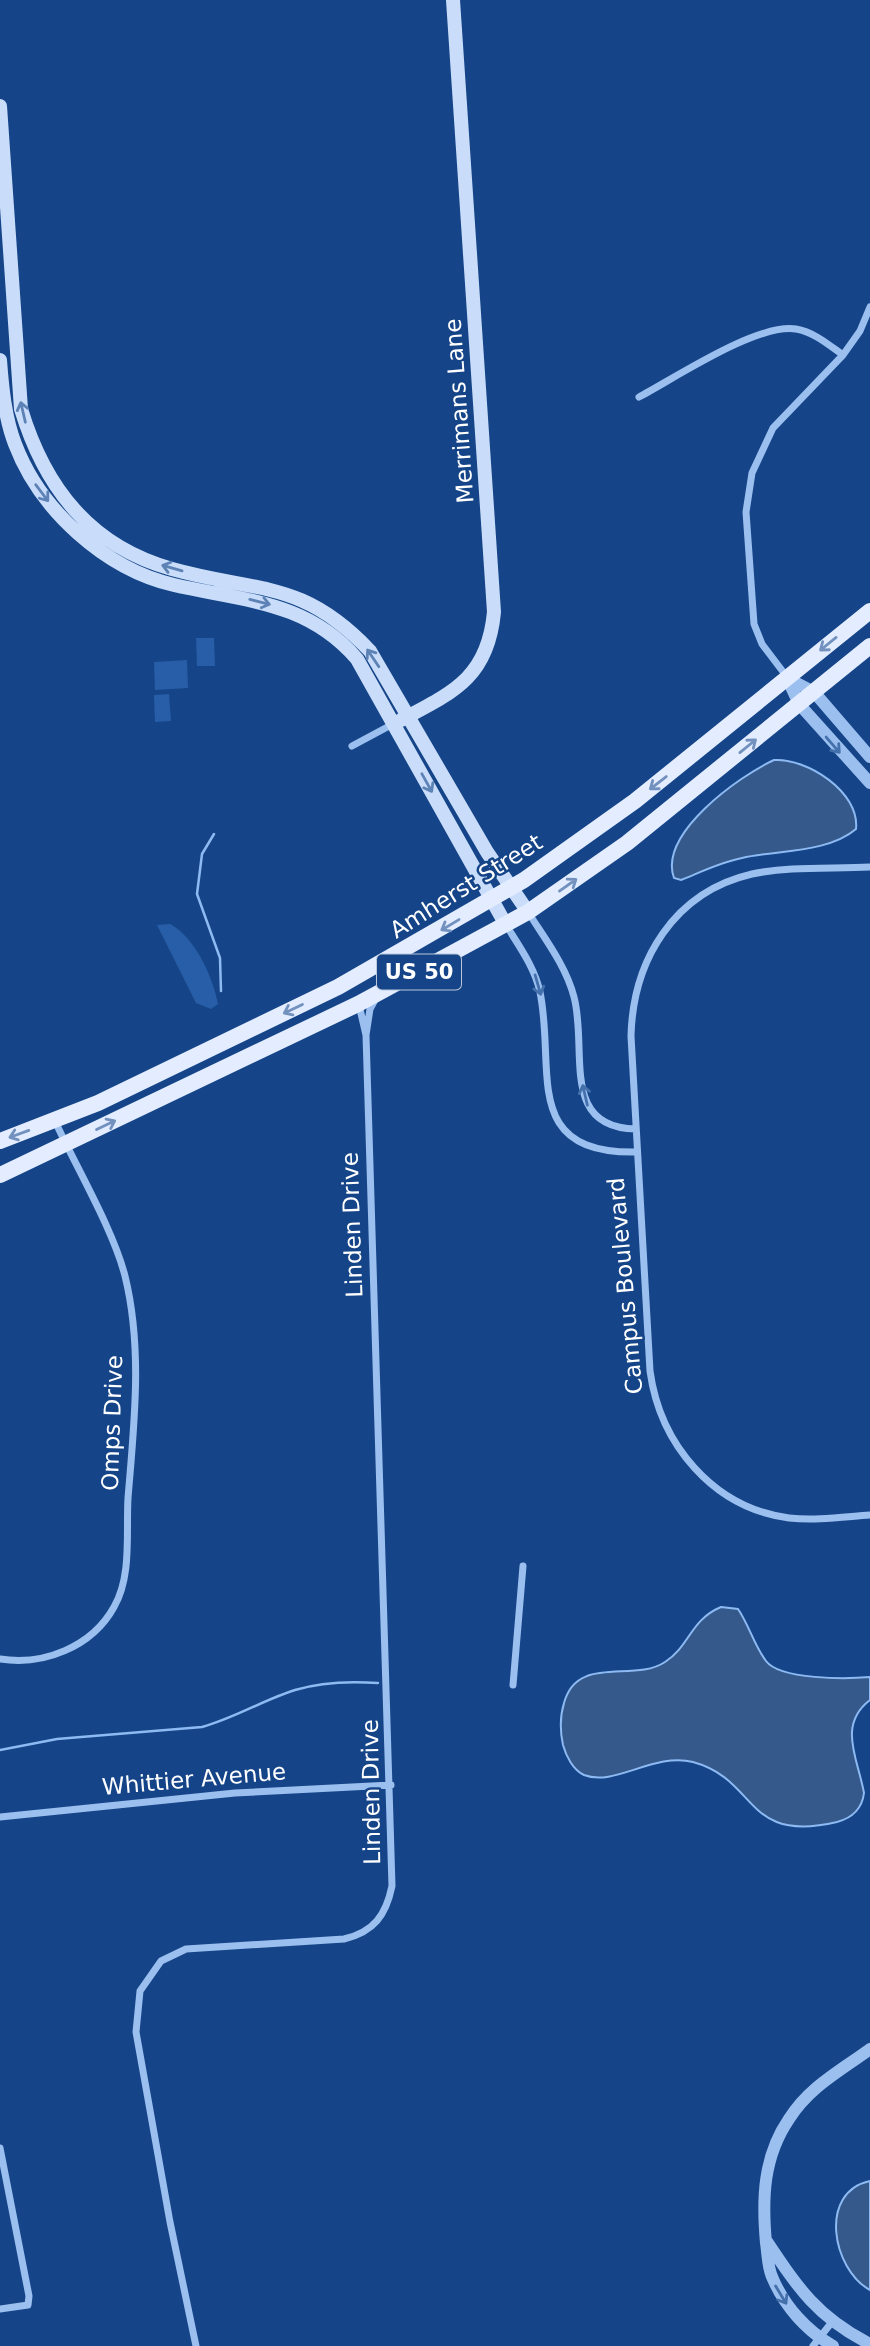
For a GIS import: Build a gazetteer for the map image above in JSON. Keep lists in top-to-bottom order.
{
  "streets": {
    "main road": [
      "Merrimans Lane",
      "Amherst Street",
      "US 50",
      "Campus Boulevard"
    ],
    "street": ["Linden Drive", "Omps Drive", "Whittier Avenue"]
  },
  "crossings": [
    ["Merrimans Lane", "Campus Boulevard"],
    ["Amherst Street", "Campus Boulevard"],
    ["Amherst Street", "Omps Drive"],
    ["US 50", "Linden Drive"],
    ["US 50", "Campus Boulevard"],
    ["US 50", "Omps Drive"],
    ["Linden Drive", "Whittier Avenue"]
  ],
  "one_way": ["Campus Boulevard"]
}
